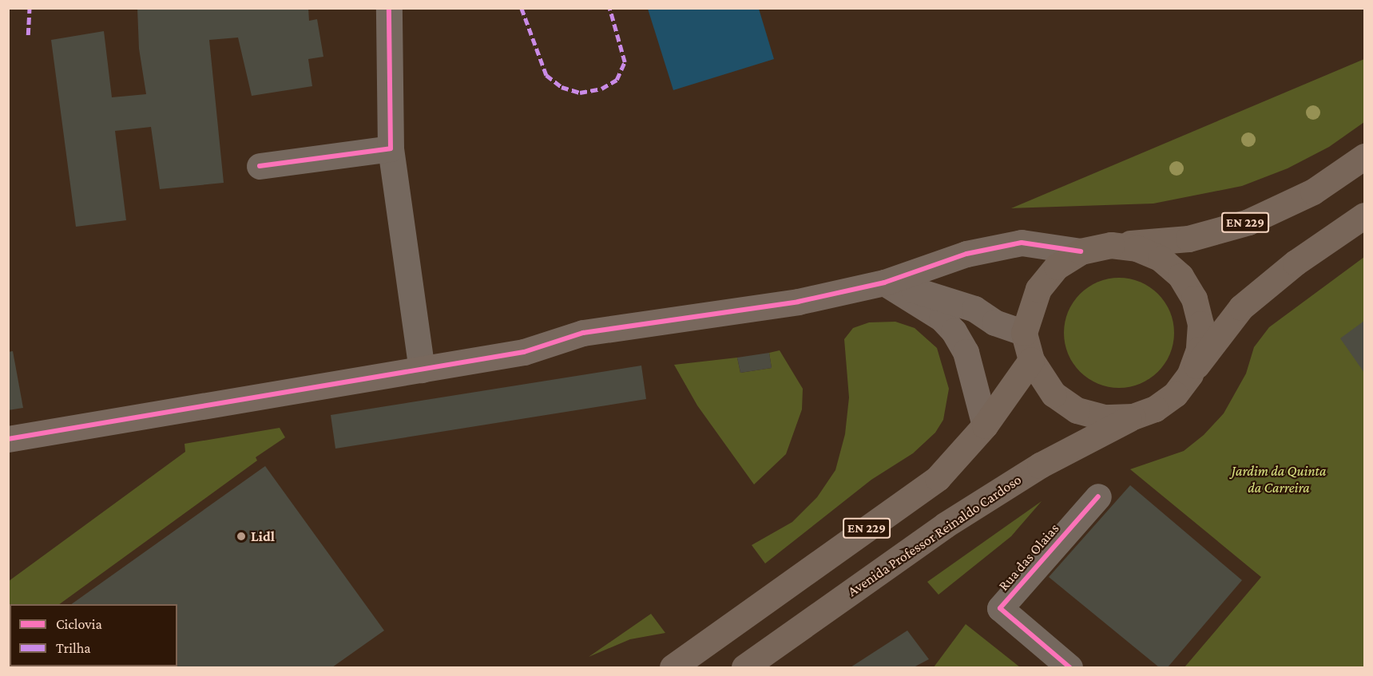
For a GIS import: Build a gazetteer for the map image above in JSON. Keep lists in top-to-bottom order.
{
  "streets": {
    "main road": ["EN 229", "Avenida Professor Reinaldo Cardoso"],
    "street": ["Rua das Olaias"]
  },
  "crossings": [
    ["EN 229", "Avenida Professor Reinaldo Cardoso"]
  ],
  "parks": ["Jardim da Quinta da Carreira"],
  "places": ["Lidl"],
  "legend": ["Ciclovia", "Trilha"]
}
